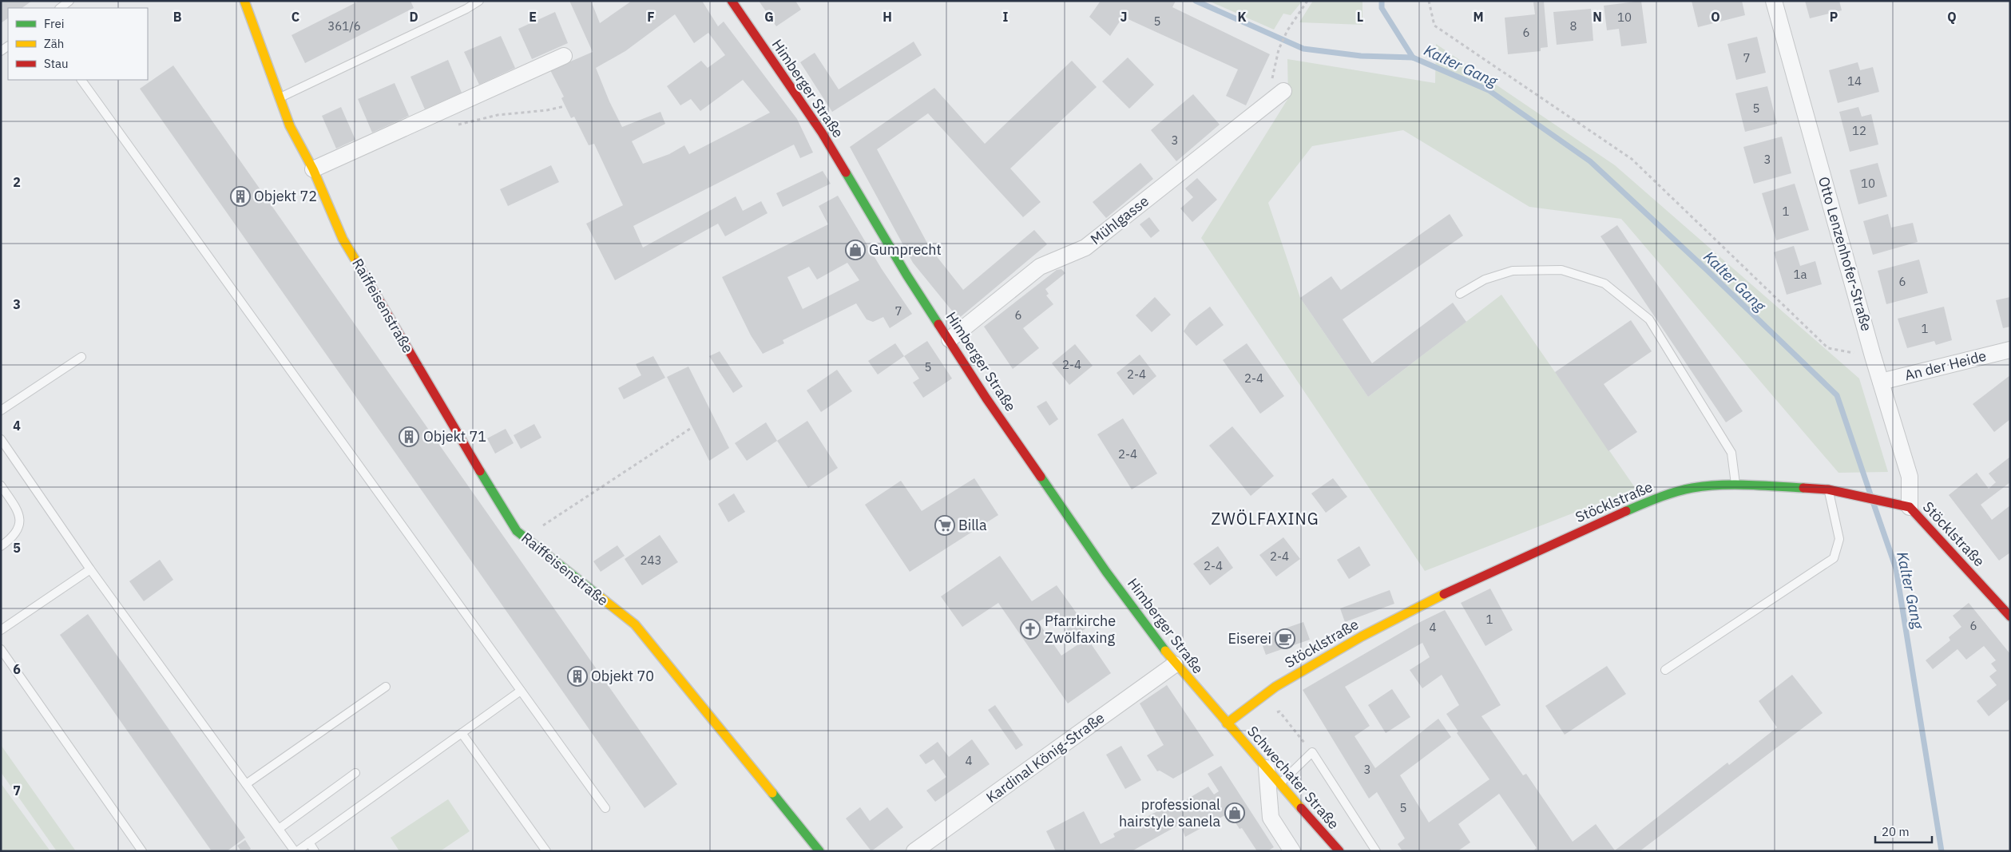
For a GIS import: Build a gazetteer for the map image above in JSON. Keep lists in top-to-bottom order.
{
  "streets": {
    "street": [
      "Himberger Straße",
      "Mühlgasse",
      "Otto Lenzenhofer-Straße",
      "Raiffeisenstraße",
      "An der Heide",
      "Stöcklstraße",
      "Kardinal König-Straße",
      "Schwechater Straße"
    ]
  },
  "crossings": [
    ["Himberger Straße", "Mühlgasse"],
    ["Himberger Straße", "Stöcklstraße"],
    ["Himberger Straße", "Kardinal König-Straße"],
    ["Himberger Straße", "Schwechater Straße"],
    ["Otto Lenzenhofer-Straße", "An der Heide"],
    ["Otto Lenzenhofer-Straße", "Stöcklstraße"],
    ["Stöcklstraße", "Schwechater Straße"]
  ],
  "districts": ["ZWÖLFAXING"],
  "water": ["Kalter Gang"],
  "places": {
    "building": ["Objekt 72", "Objekt 71", "Objekt 70"],
    "shop": ["Gumprecht", "professional hairstyle sanela"],
    "supermarket": ["Billa"],
    "church": ["Pfarrkirche Zwölfaxing"],
    "cafe": ["Eiserei"]
  },
  "house_numbers": [
    "10",
    "5",
    "361/6",
    "8",
    "6",
    "7",
    "14",
    "5",
    "12",
    "3",
    "3",
    "10",
    "1",
    "1a",
    "6",
    "7",
    "6",
    "1",
    "2-4",
    "5",
    "2-4",
    "2-4",
    "2-4",
    "2-4",
    "243",
    "2-4",
    "1",
    "6",
    "4",
    "4",
    "3",
    "5"
  ],
  "legend": ["Frei", "Zäh", "Stau"],
  "scale_bar": "20 m",
  "grid": {
    "columns": [
      "B",
      "C",
      "D",
      "E",
      "F",
      "G",
      "H",
      "I",
      "J",
      "K",
      "L",
      "M",
      "N",
      "O",
      "P",
      "Q"
    ],
    "rows": [
      "2",
      "3",
      "4",
      "5",
      "6",
      "7"
    ]
  }
}
